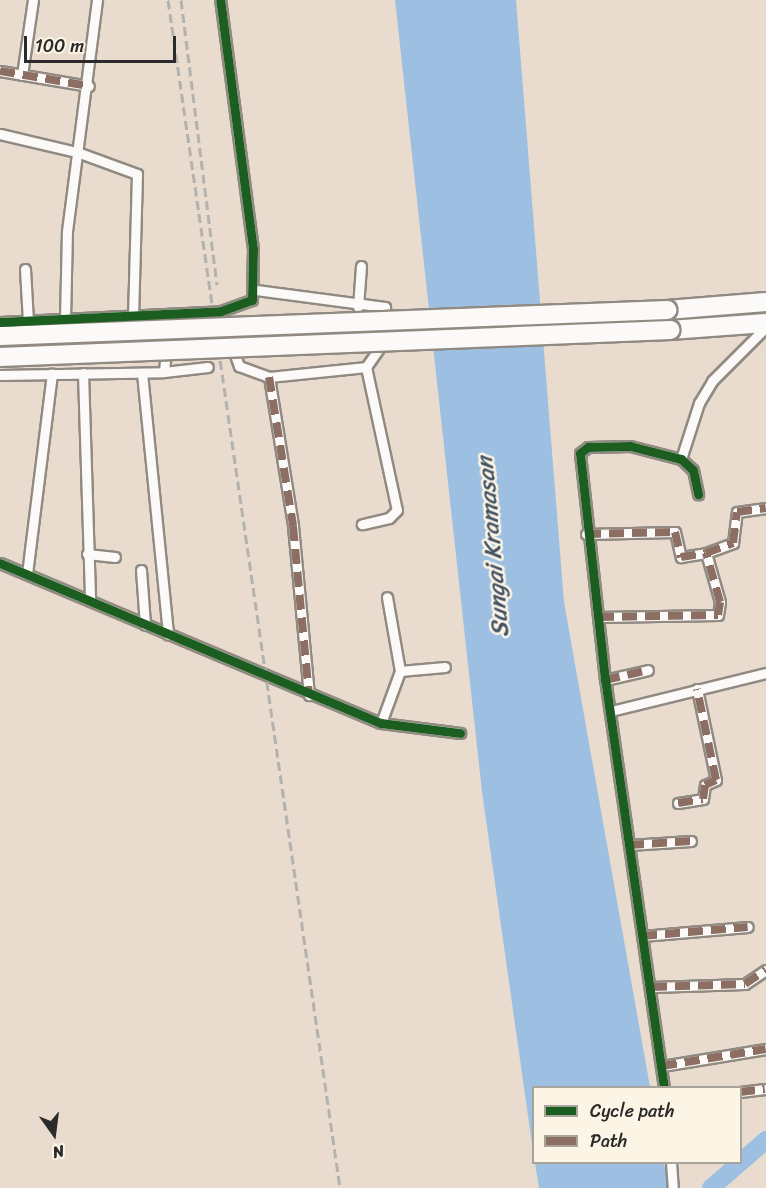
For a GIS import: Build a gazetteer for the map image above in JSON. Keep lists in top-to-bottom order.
{
  "water": ["Sungai Kramasan"],
  "legend": ["Cycle path", "Path"],
  "scale_bar": "100 m",
  "north": "bottom"
}
